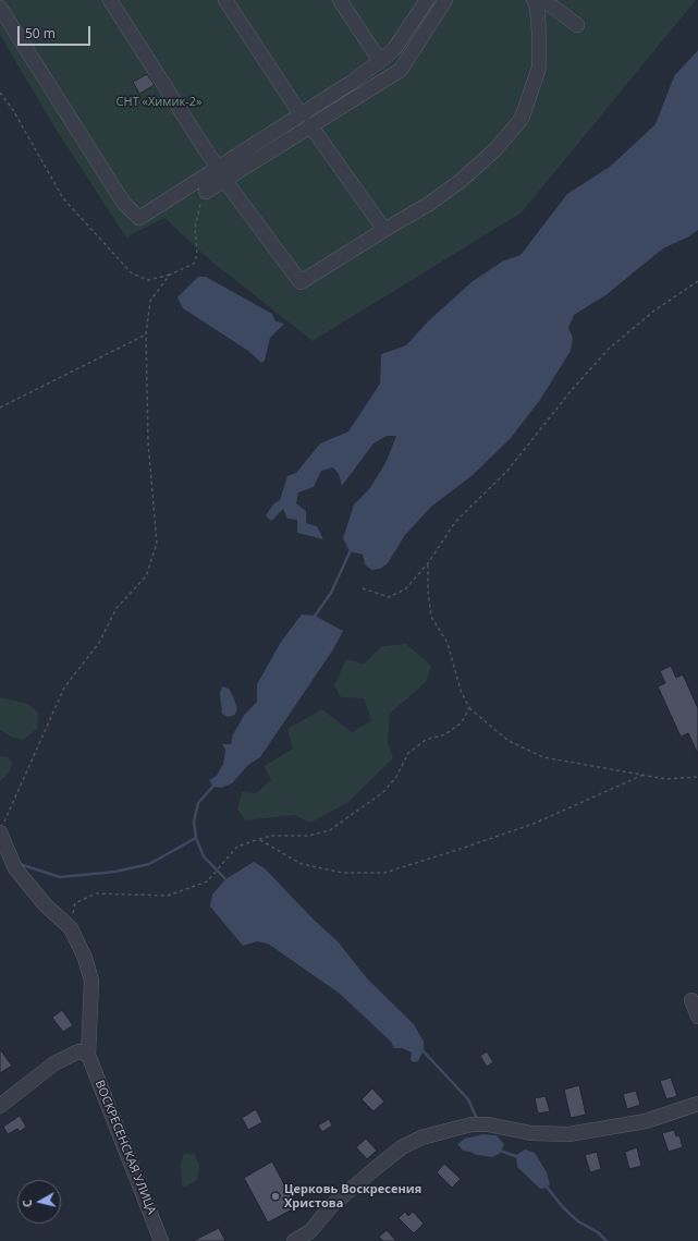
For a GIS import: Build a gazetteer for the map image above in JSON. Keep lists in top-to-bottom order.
{
  "streets": {
    "street": ["ВОСКРЕСЕНСКАЯ УЛИЦА"]
  },
  "parks": ["СНТ «Химик-2»"],
  "places": ["Церковь Воскресения Христова"],
  "scale_bar": "50 m",
  "north": "left"
}
